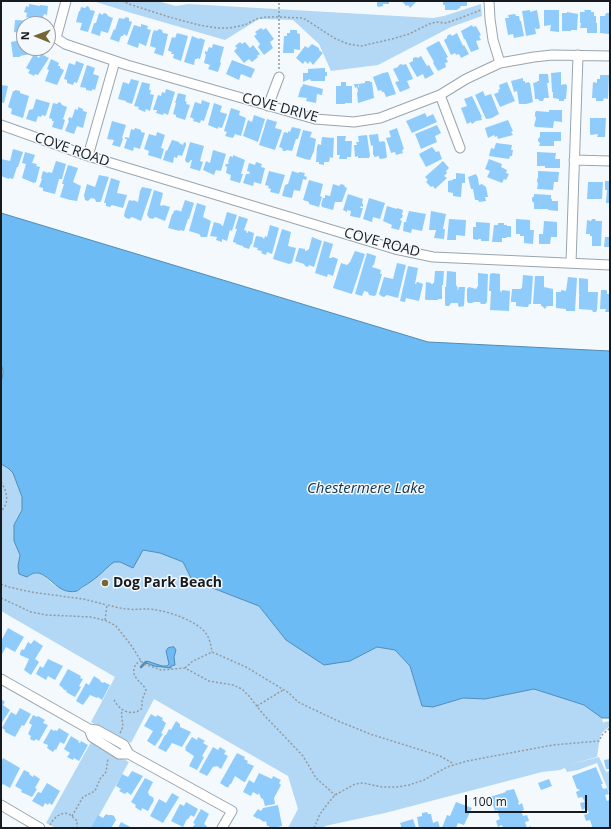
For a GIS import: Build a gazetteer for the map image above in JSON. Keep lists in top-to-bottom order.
{
  "streets": {
    "street": ["COVE DRIVE", "COVE ROAD"]
  },
  "water": ["Chestermere Lake"],
  "places": ["Dog Park Beach"],
  "scale_bar": "100 m",
  "north": "left"
}
